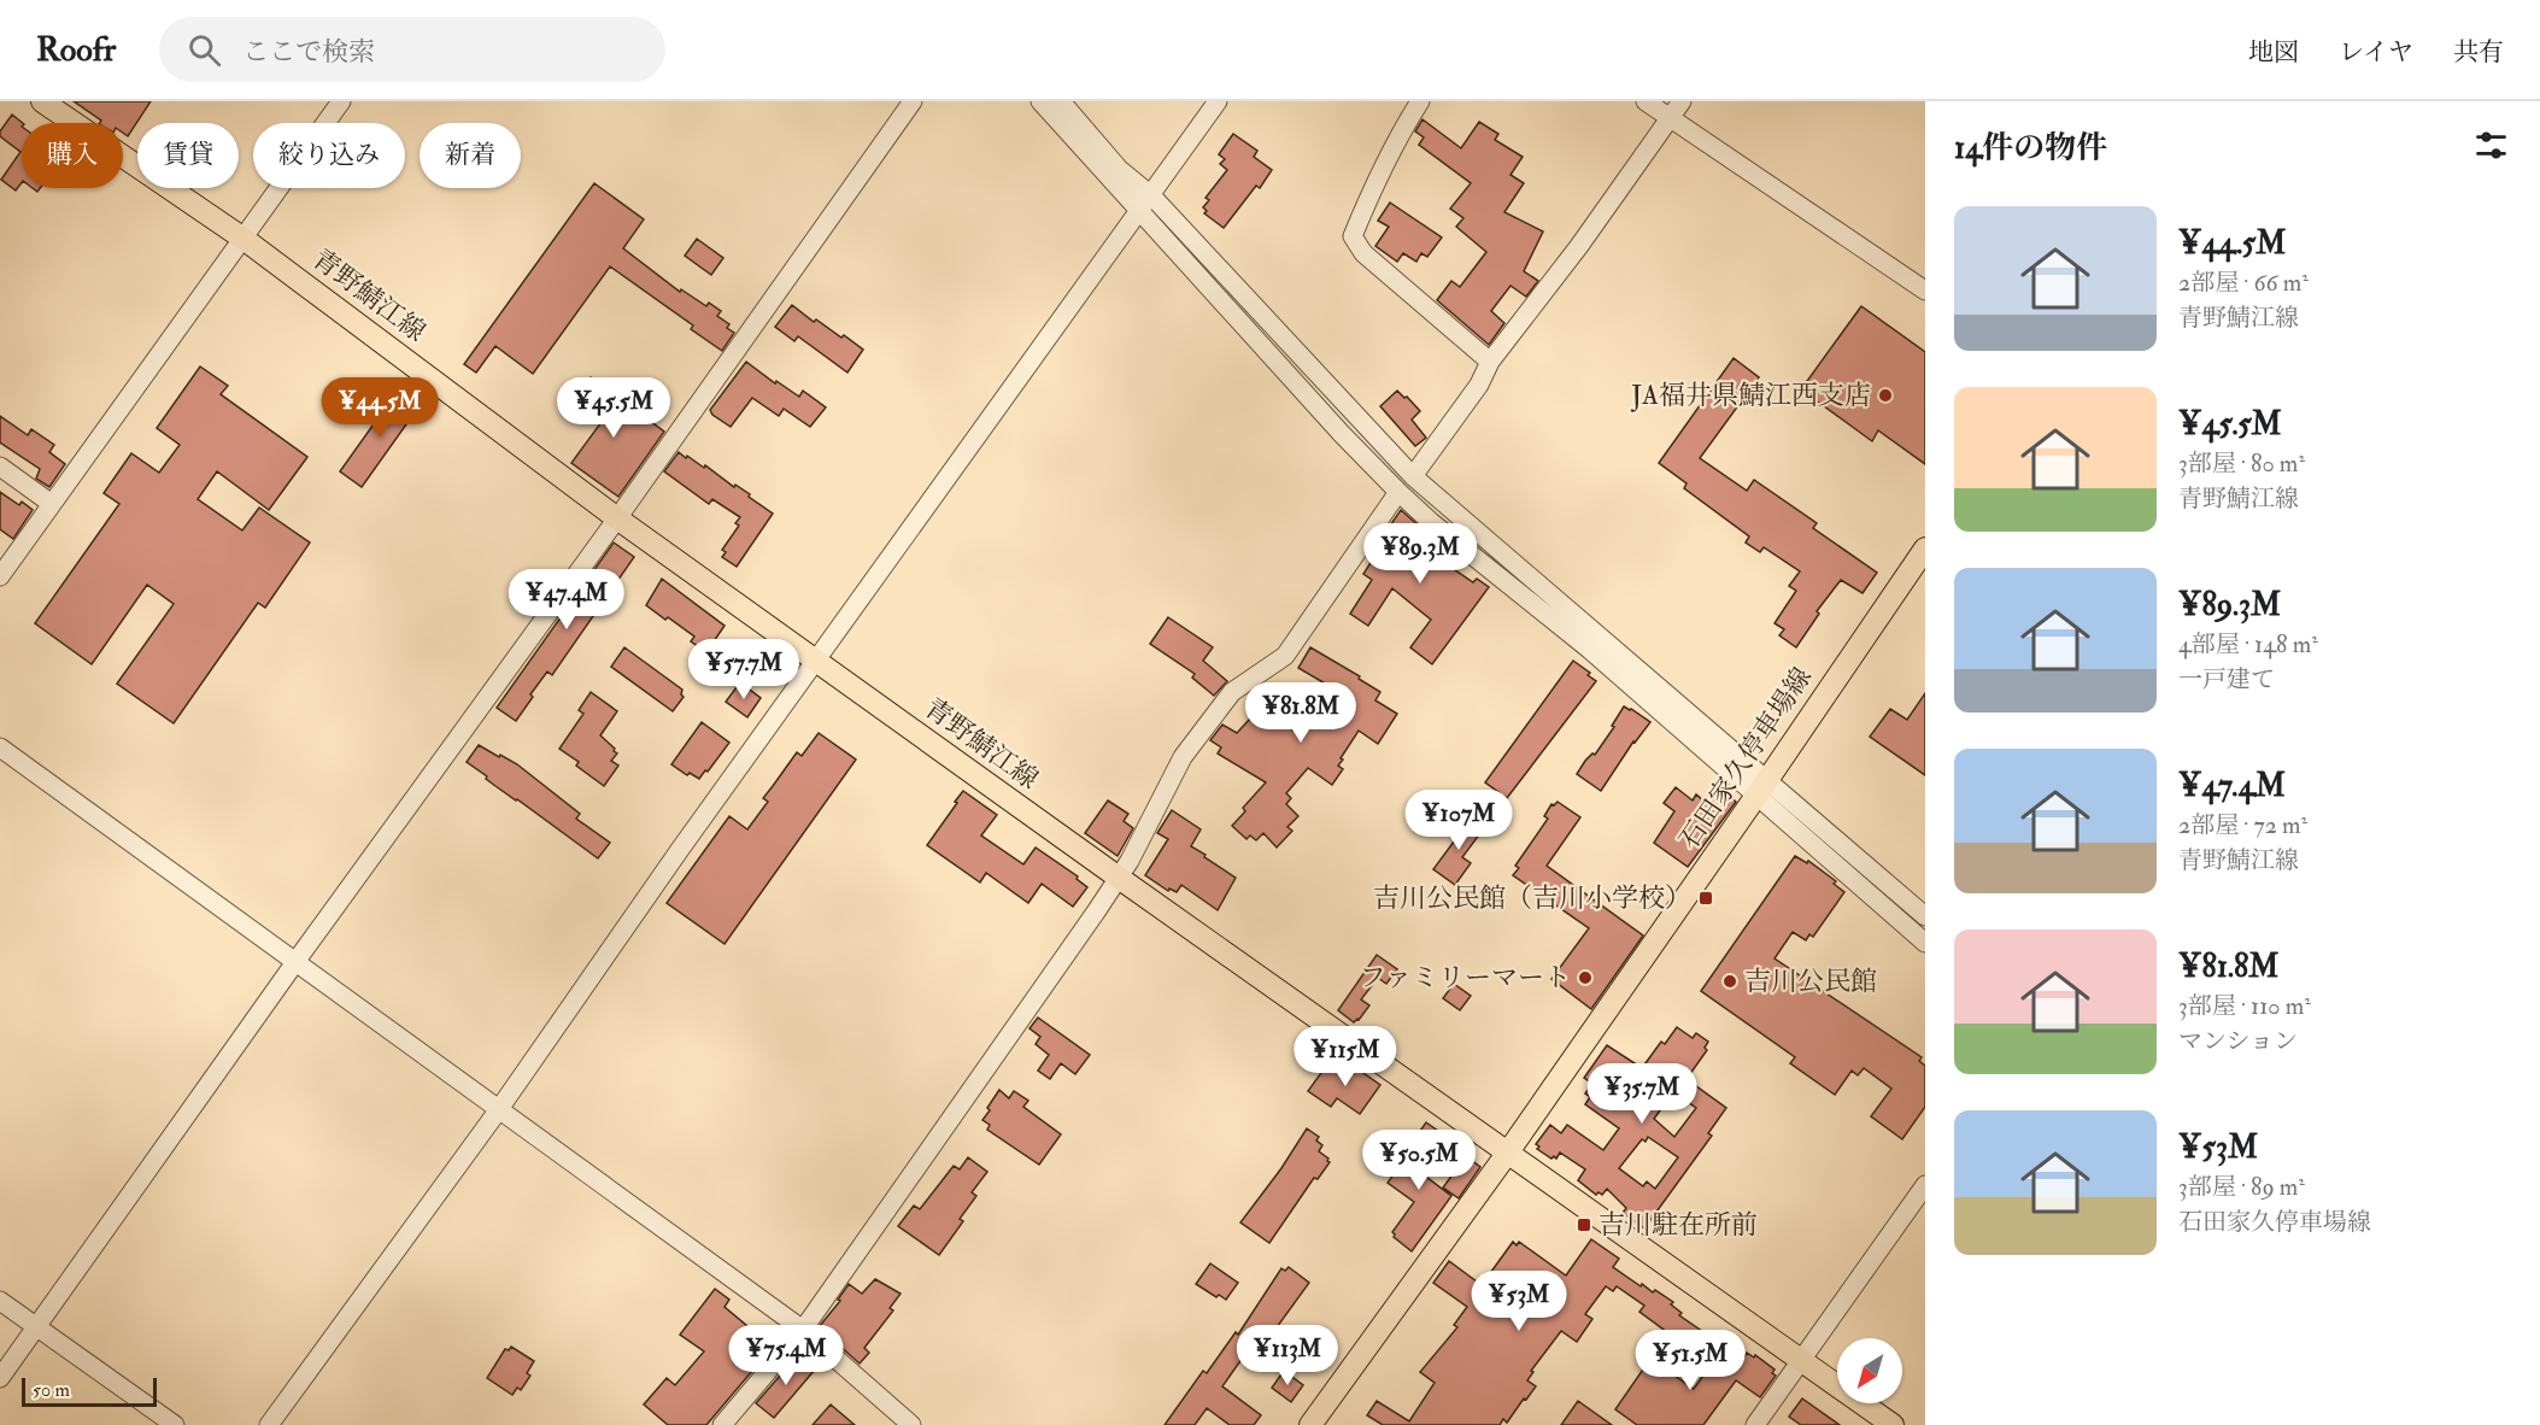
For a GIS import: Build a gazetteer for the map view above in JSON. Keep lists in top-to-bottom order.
{
  "streets": {
    "main road": ["青野鯖江線", "石田家久停車場線"]
  },
  "crossings": [
    ["青野鯖江線", "石田家久停車場線"]
  ],
  "places": {
    "other": ["JA福井県鯖江西支店", "ファミリーマート", "吉川公民館"],
    "transit": ["吉川公民館（吉川小学校）", "吉川駐在所前"]
  },
  "scale_bar": "50 m",
  "north": "bottom left",
  "page": {
    "header": "Roofr",
    "search": "ここで検索",
    "nav": ["地図", "レイヤ", "共有"],
    "heading": "14件の物件",
    "chip": [
      "購入",
      "賃貸",
      "絞り込み",
      "新着"
    ],
    "list": [
      {
        "name": "¥44.5M",
        "note": "2部屋 · 66 m² · 青野鯖江線"
      },
      {
        "name": "¥45.5M",
        "note": "3部屋 · 80 m² · 青野鯖江線"
      },
      {
        "name": "¥89.3M",
        "note": "4部屋 · 148 m² · 一戸建て"
      },
      {
        "name": "¥47.4M",
        "note": "2部屋 · 72 m² · 青野鯖江線"
      },
      {
        "name": "¥81.8M",
        "note": "3部屋 · 110 m² · マンション"
      },
      {
        "name": "¥53M",
        "note": "3部屋 · 89 m² · 石田家久停車場線"
      }
    ],
    "price": [
      "¥44.5M",
      "¥45.5M",
      "¥89.3M",
      "¥47.4M",
      "¥57.7M",
      "¥81.8M",
      "¥107M",
      "¥115M",
      "¥35.7M",
      "¥50.5M",
      "¥53M",
      "¥75.4M",
      "¥113M",
      "¥51.5M"
    ],
    "scale": "50 m"
  }
}
